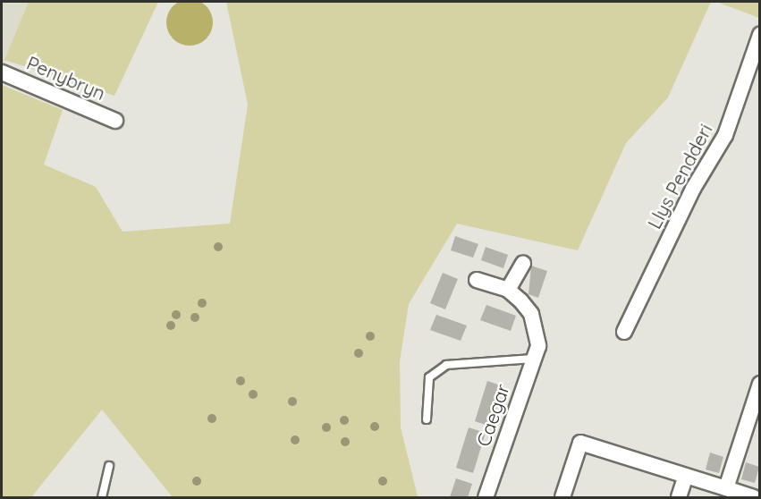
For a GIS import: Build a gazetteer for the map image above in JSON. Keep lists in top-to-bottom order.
{
  "streets": {
    "street": ["Penybryn", "Llys Pendderi", "Caegar"]
  }
}
